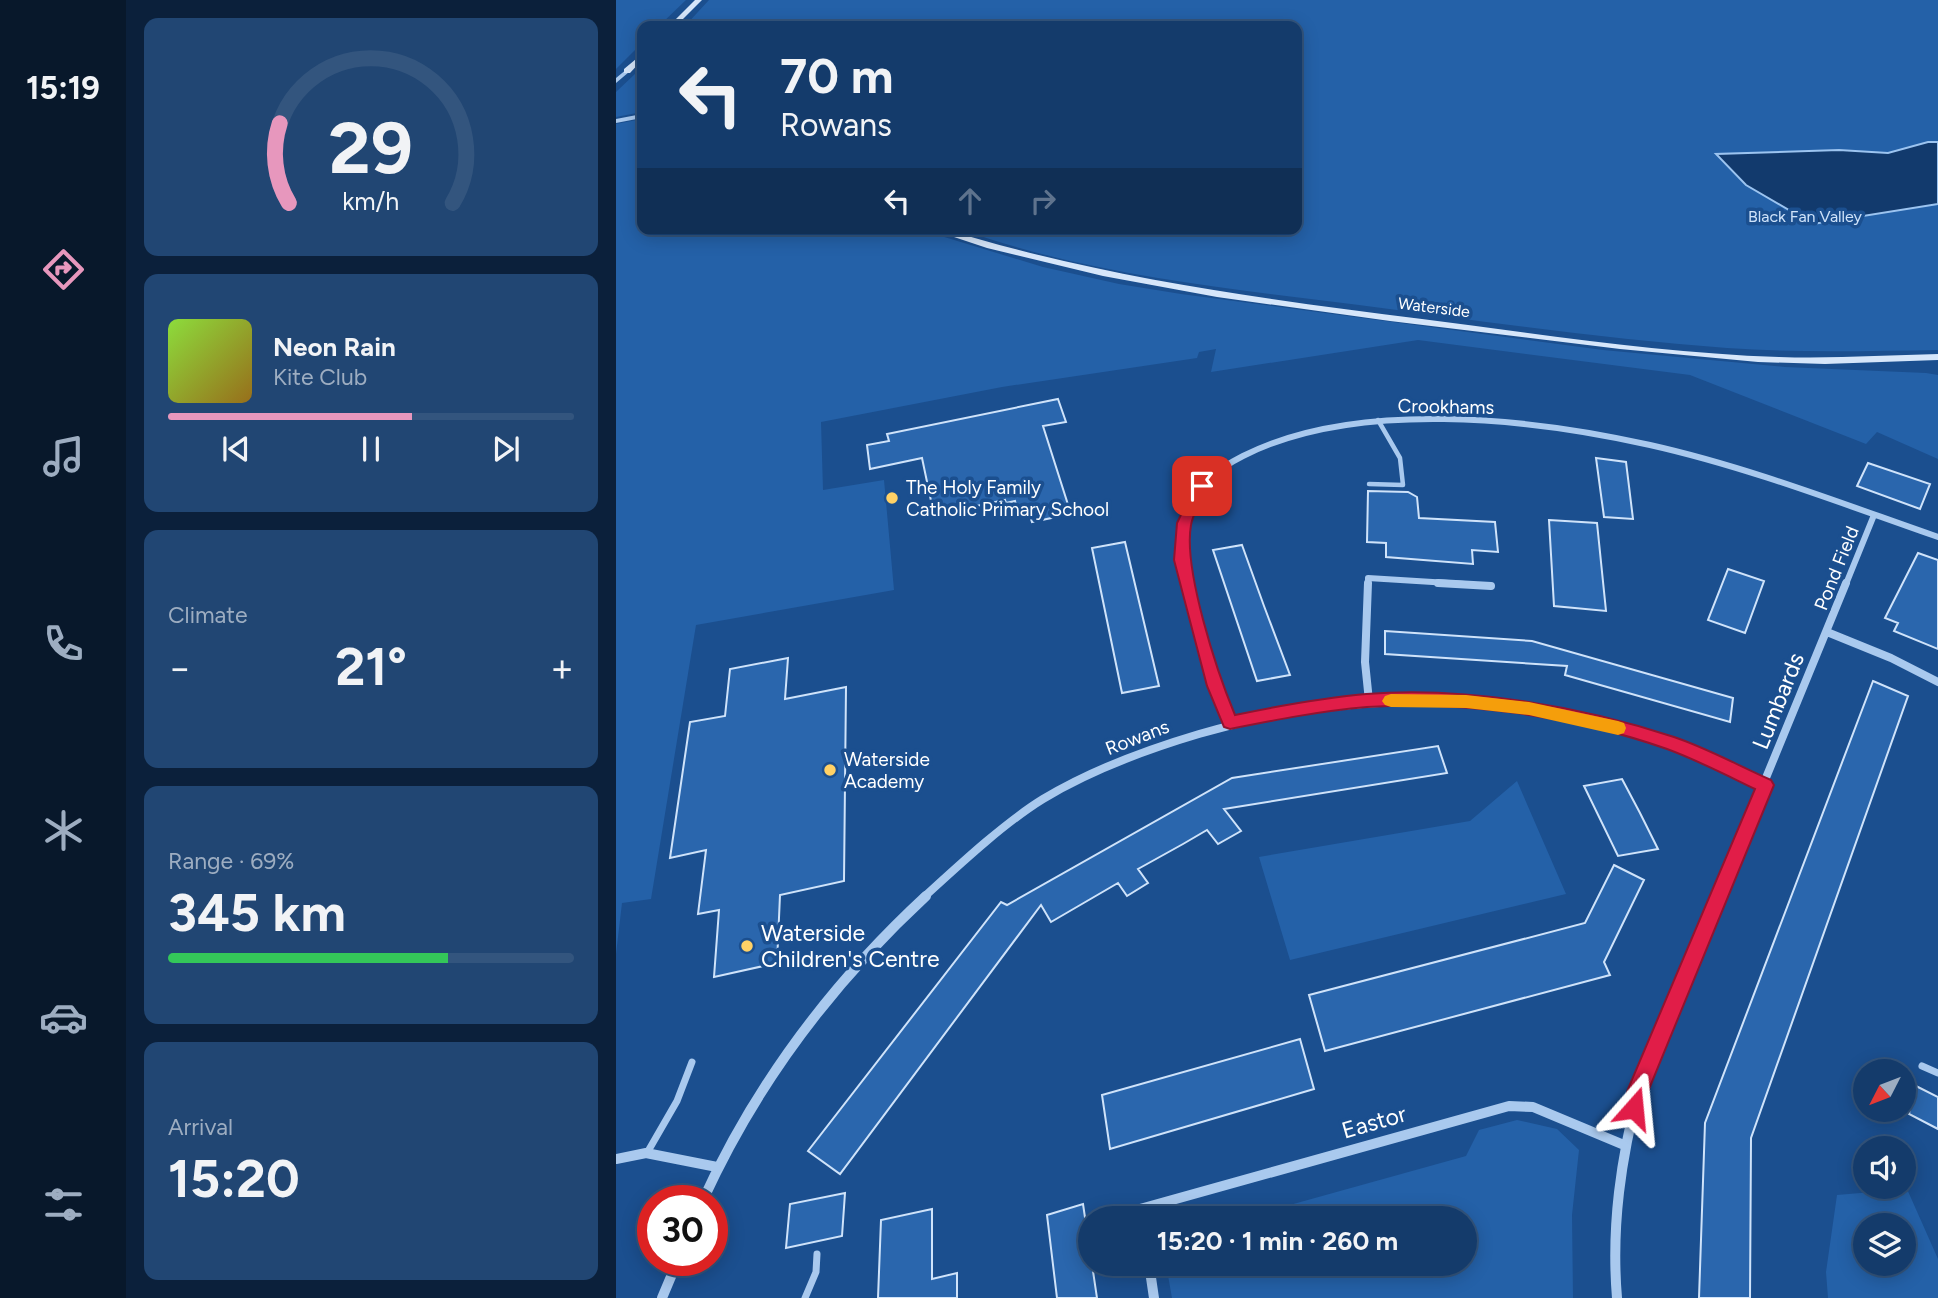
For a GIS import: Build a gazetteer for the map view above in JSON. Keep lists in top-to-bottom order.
{
  "streets": {
    "main road": ["Waterside"],
    "street": [
      "Crookhams",
      "Pond Field",
      "Lumbards",
      "Rowans",
      "Eastor"
    ]
  },
  "crossings": [
    ["Crookhams", "Pond Field"],
    ["Crookhams", "Rowans"],
    ["Pond Field", "Lumbards"],
    ["Lumbards", "Rowans"],
    ["Lumbards", "Eastor"]
  ],
  "parks": ["Black Fan Valley"],
  "places": ["The Holy Family Catholic Primary School", "Waterside Academy", "Waterside Children's Centre"],
  "north": "bottom left",
  "page": {
    "tabs": "15:19",
    "turn": ["70 m", "Rowans"],
    "song": ["Neon Rain", "Kite Club"],
    "tile": [
      "Climate",
      ["Range · 69%", "345 km"],
      ["Arrival", "15:20"]
    ],
    "heat": ["−", "21°", "+"],
    "limit": "30",
    "trip": "15:20 · 1 min · 260 m",
    "gauge": ["29", "km/h"]
  }
}
